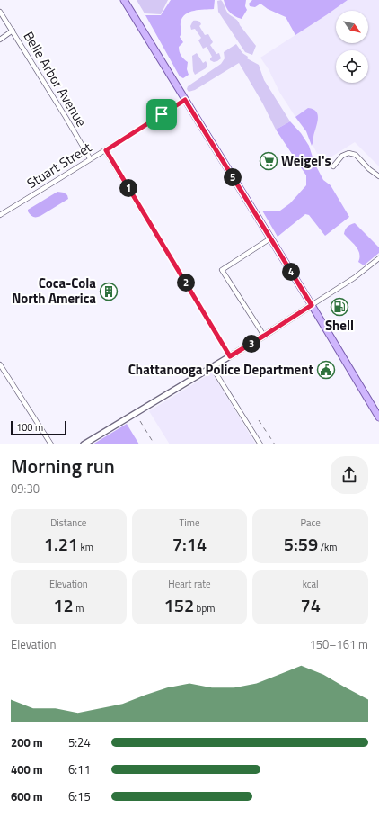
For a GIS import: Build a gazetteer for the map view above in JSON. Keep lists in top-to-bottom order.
{
  "streets": {
    "street": ["Belle Arbor Avenue", "Stuart Street"]
  },
  "crossings": [
    ["Belle Arbor Avenue", "Stuart Street"]
  ],
  "places": {
    "supermarket": ["Weigel's"],
    "building": ["Coca-Cola North America"],
    "fuel station": ["Shell"],
    "public building": ["Chattanooga Police Department"]
  },
  "scale_bar": "100 m",
  "north": "bottom right",
  "page": {
    "pins": [
      "5",
      "1",
      "4",
      "2",
      "3"
    ],
    "scale": "100 m",
    "heading": ["Morning run", "09:30"],
    "stats": [
      ["Distance", "1.21 km"],
      ["Time", "7:14"],
      ["Pace", "5:59 /km"],
      ["Elevation", "12 m"],
      ["Heart rate", "152 bpm"],
      ["kcal", "74"]
    ],
    "chart": ["Elevation", "150–161 m"],
    "list": [
      {
        "name": "200 m",
        "note": "5:24"
      },
      {
        "name": "400 m",
        "note": "6:11"
      },
      {
        "name": "600 m",
        "note": "6:15"
      }
    ]
  }
}
